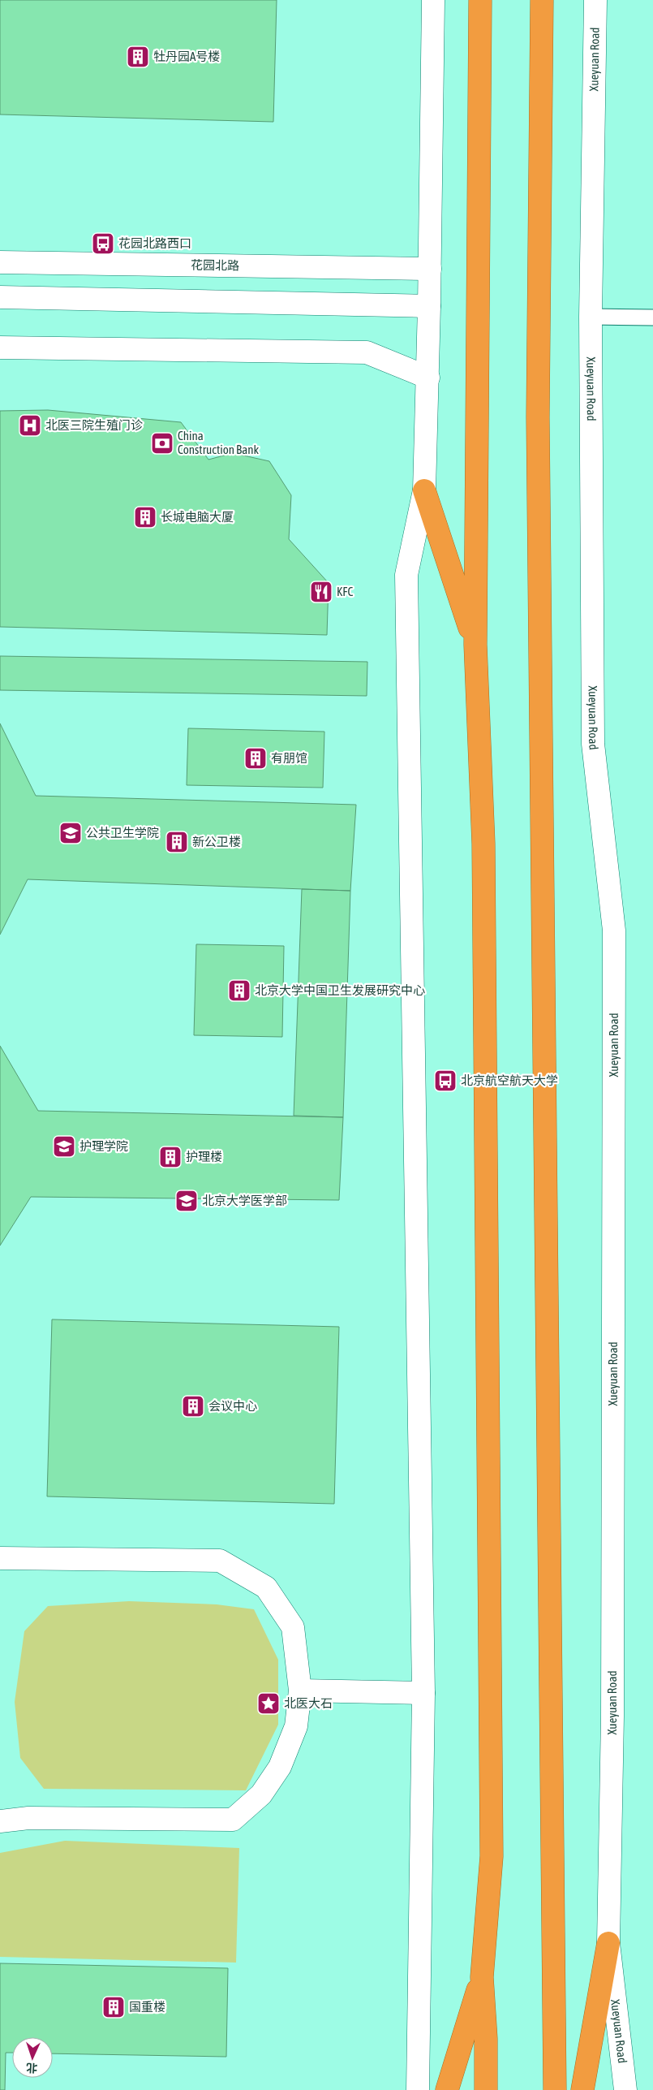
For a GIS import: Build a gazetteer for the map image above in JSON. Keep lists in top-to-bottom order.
{
  "streets": {
    "street": ["Xueyuan Road", "花园北路"]
  },
  "places": {
    "building": [
      "牡丹园A号楼",
      "长城电脑大厦",
      "有朋馆",
      "新公卫楼",
      "北京大学中国卫生发展研究中心",
      "护理楼",
      "会议中心",
      "国重楼"
    ],
    "bus stop": ["花园北路西口", "北京航空航天大学"],
    "hospital": ["北医三院生殖门诊"],
    "bank": ["China Construction Bank"],
    "restaurant": ["KFC"],
    "school or university": ["公共卫生学院", "护理学院", "北京大学医学部"],
    "place": ["北医大石"]
  },
  "north": "bottom"
}
